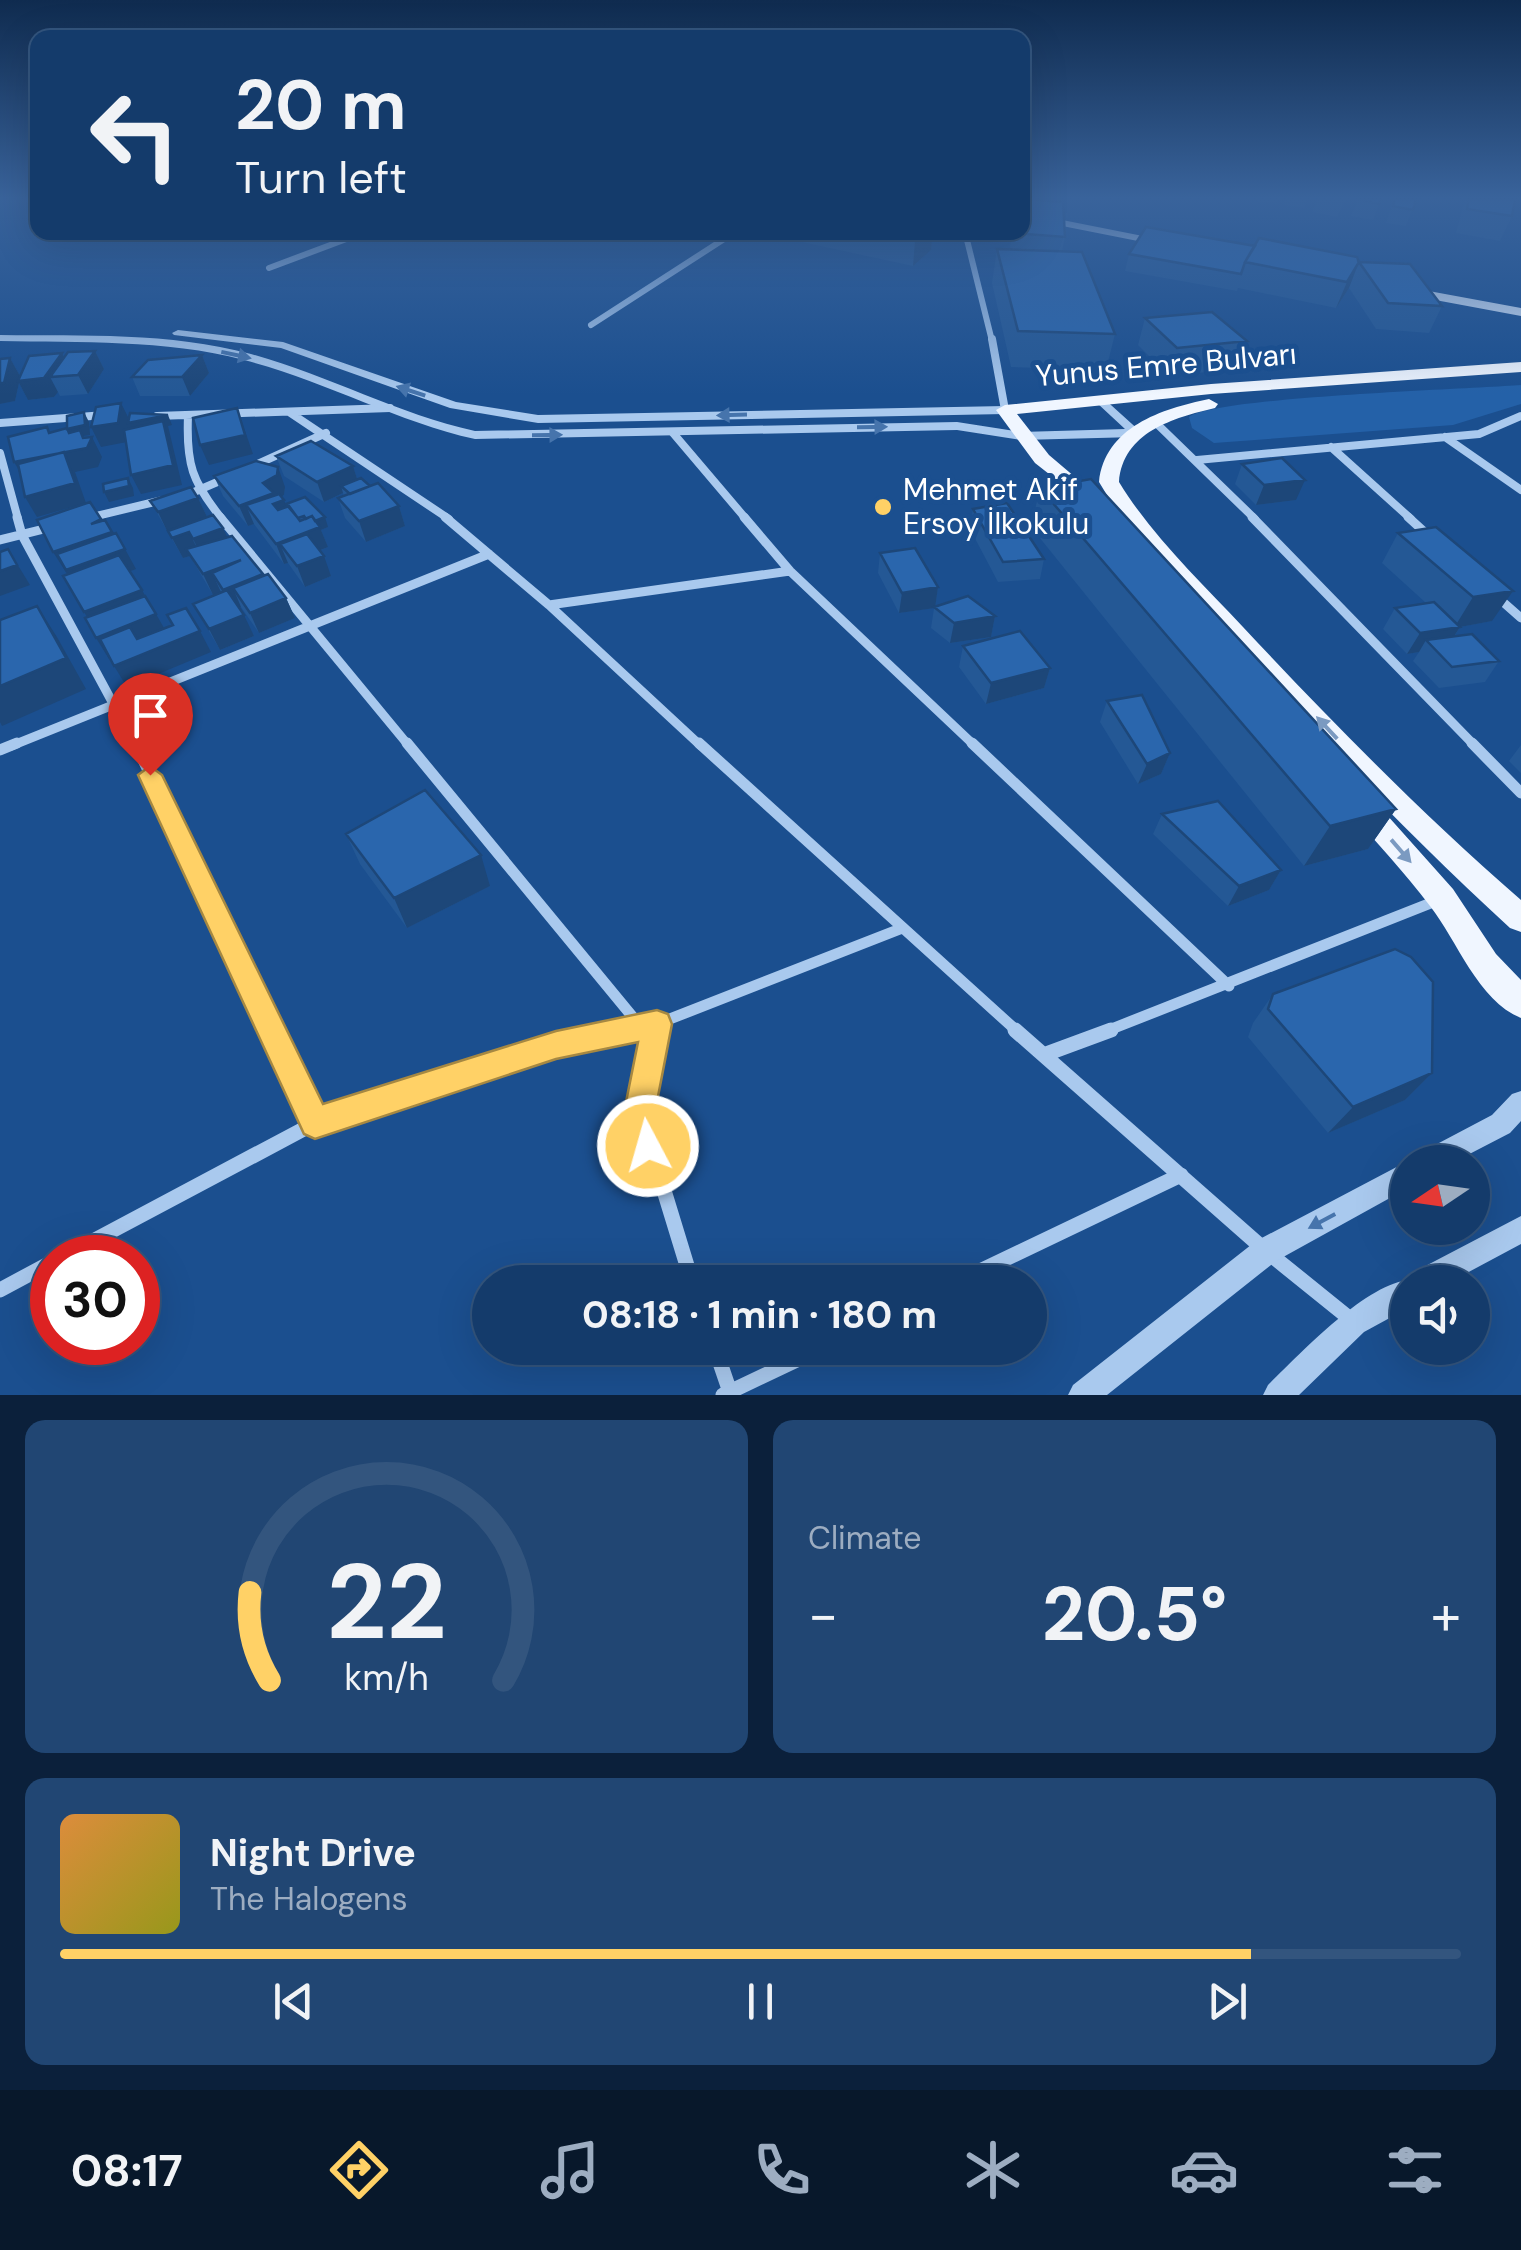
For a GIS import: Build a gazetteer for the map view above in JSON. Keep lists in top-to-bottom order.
{
  "streets": {
    "main road": ["Yunus Emre Bulvarı"]
  },
  "places": ["Mehmet Akif Ersoy İlkokulu"],
  "north": "left",
  "page": {
    "turn": ["20 m", "Turn left"],
    "limit": "30",
    "trip": "08:18 · 1 min · 180 m",
    "tile": "Climate",
    "heat": ["−", "20.5°", "+"],
    "song": ["Night Drive", "The Halogens"],
    "tabs": "08:17",
    "gauge": ["22", "km/h"]
  }
}
